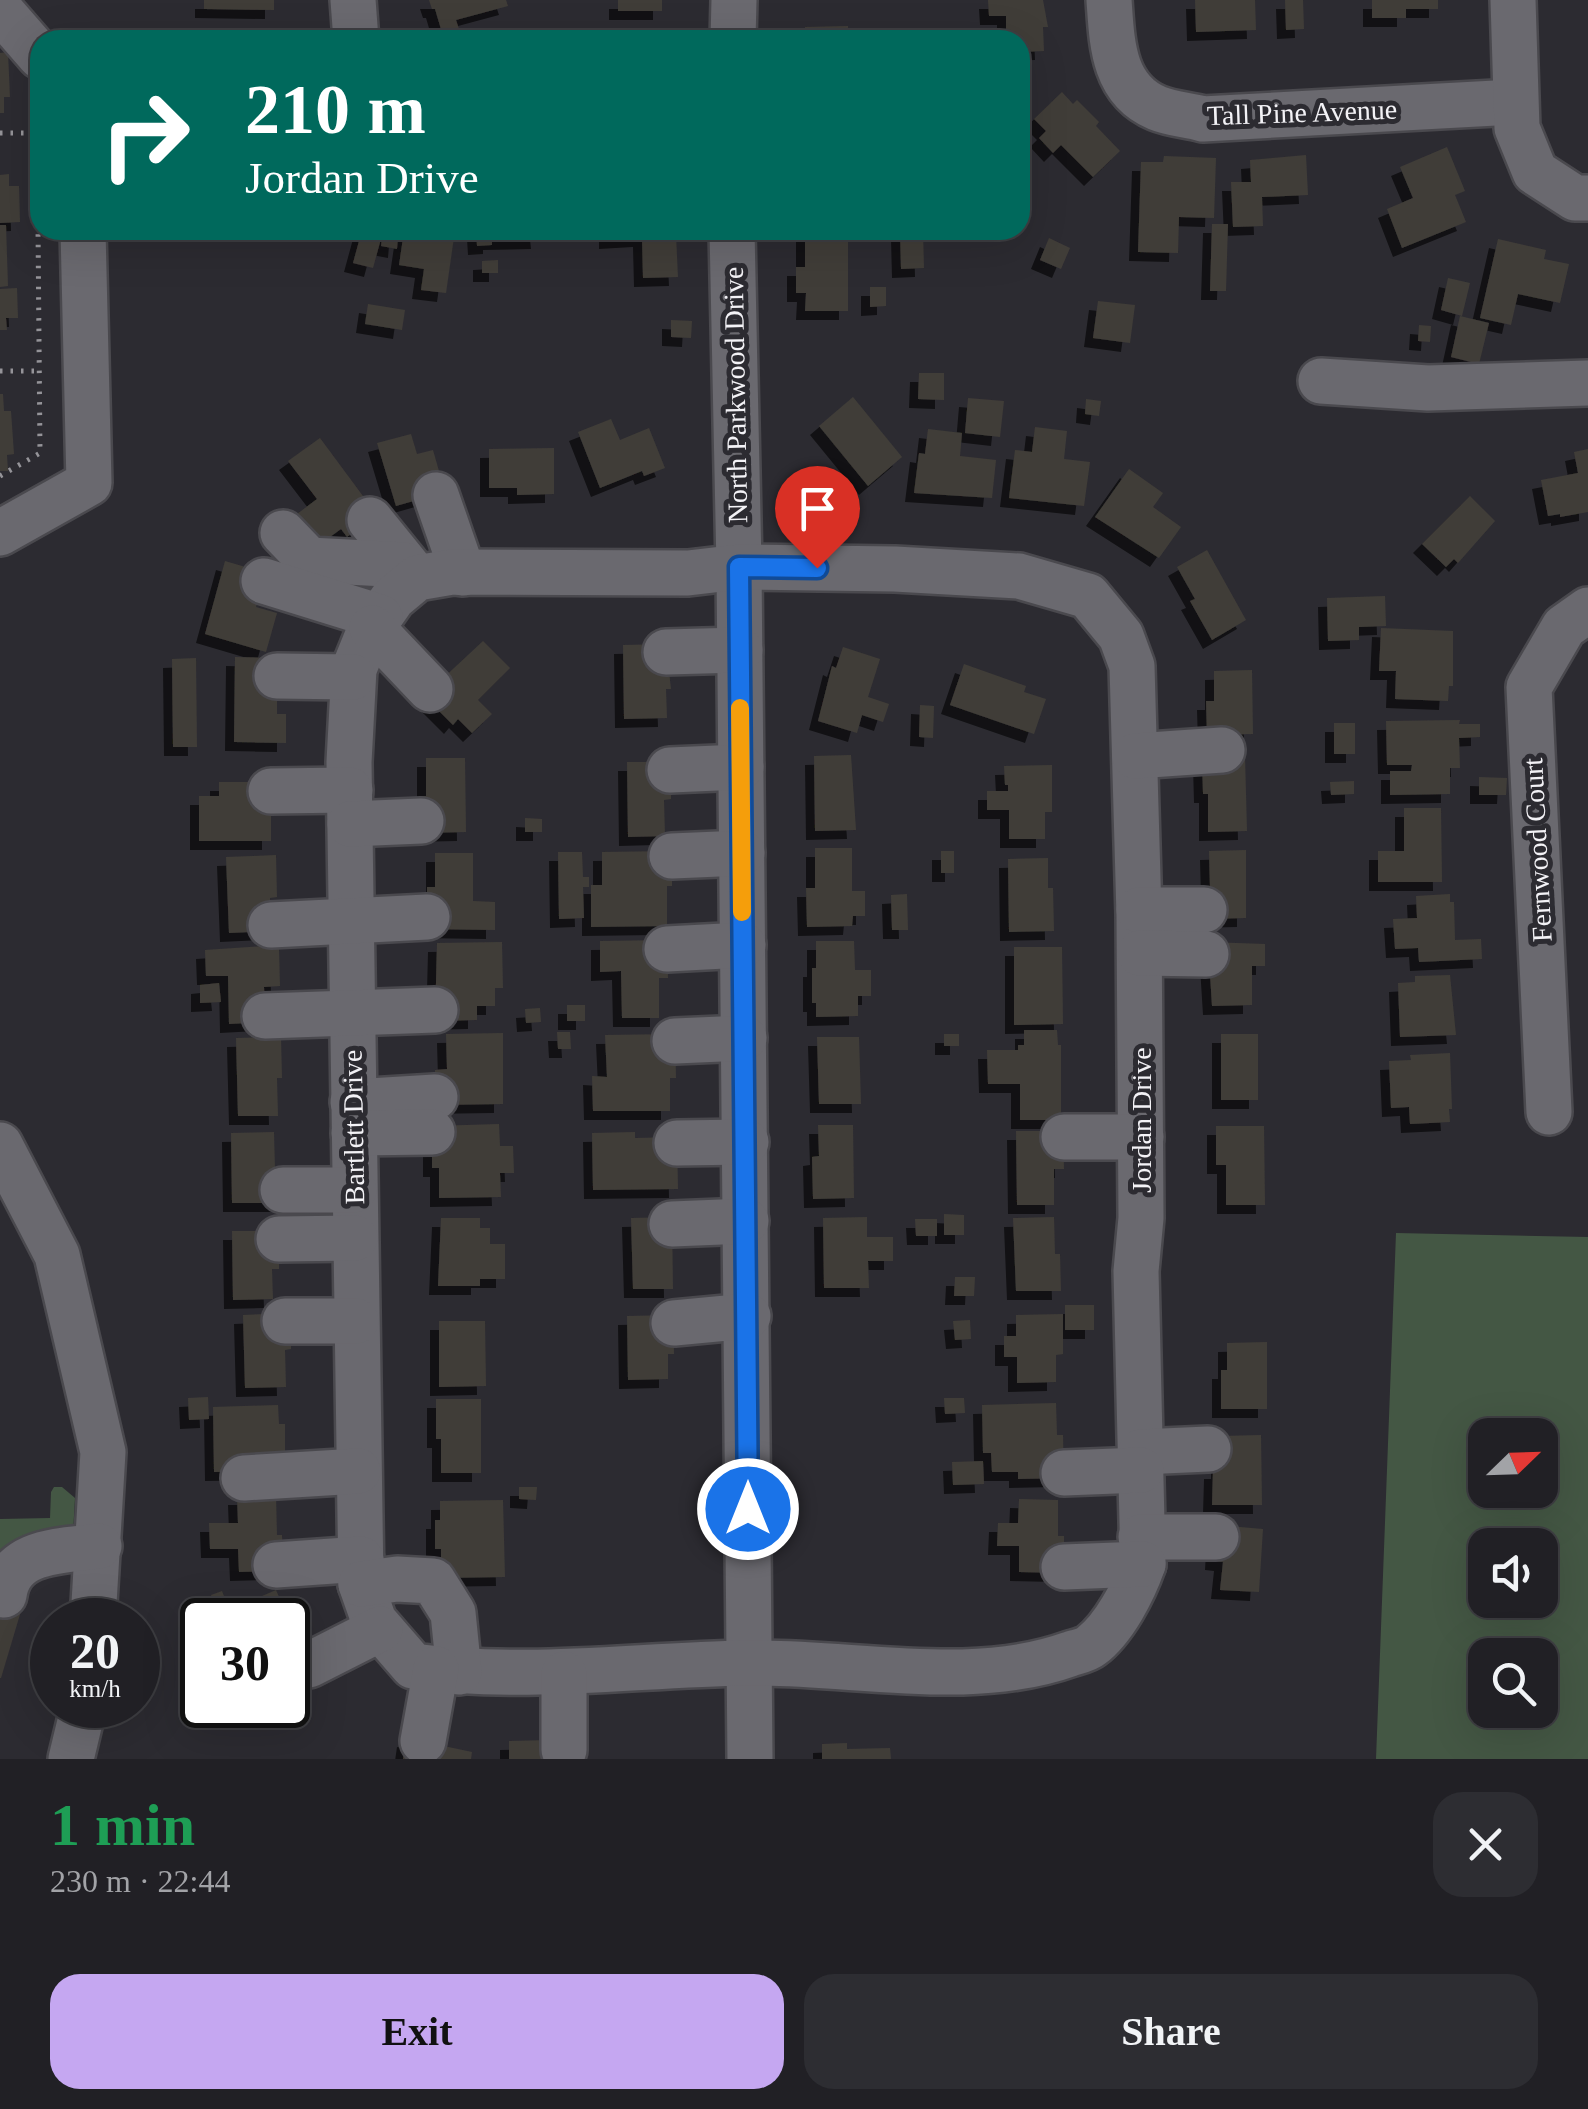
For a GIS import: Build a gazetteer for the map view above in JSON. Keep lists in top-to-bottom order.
{
  "streets": {
    "street": [
      "Tall Pine Avenue",
      "North Parkwood Drive",
      "Fernwood Court",
      "Jordan Drive",
      "Bartlett Drive"
    ]
  },
  "crossings": [
    ["North Parkwood Drive", "Jordan Drive"],
    ["North Parkwood Drive", "Bartlett Drive"],
    ["Jordan Drive", "Bartlett Drive"]
  ],
  "north": "top right",
  "page": {
    "turn": ["210 m", "Jordan Drive"],
    "speed": "20 km/h",
    "limit": "30",
    "heading": ["1 min", "230 m · 22:44"],
    "buttons": ["Exit", "Share"]
  }
}
